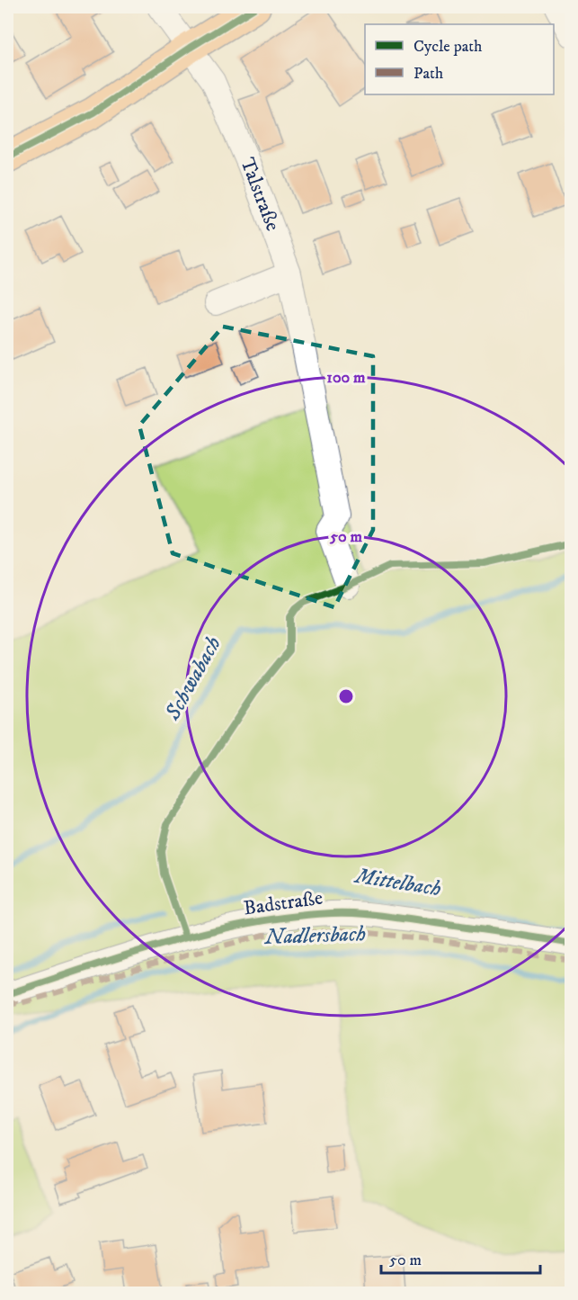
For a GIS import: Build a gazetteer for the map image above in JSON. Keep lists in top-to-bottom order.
{
  "streets": {
    "street": ["Talstraße", "Badstraße"]
  },
  "water": ["Schwabach", "Mittelbach", "Nadlersbach"],
  "legend": ["Cycle path", "Path"],
  "scale_bar": "50 m",
  "rings": ["100 m", "50 m"]
}
